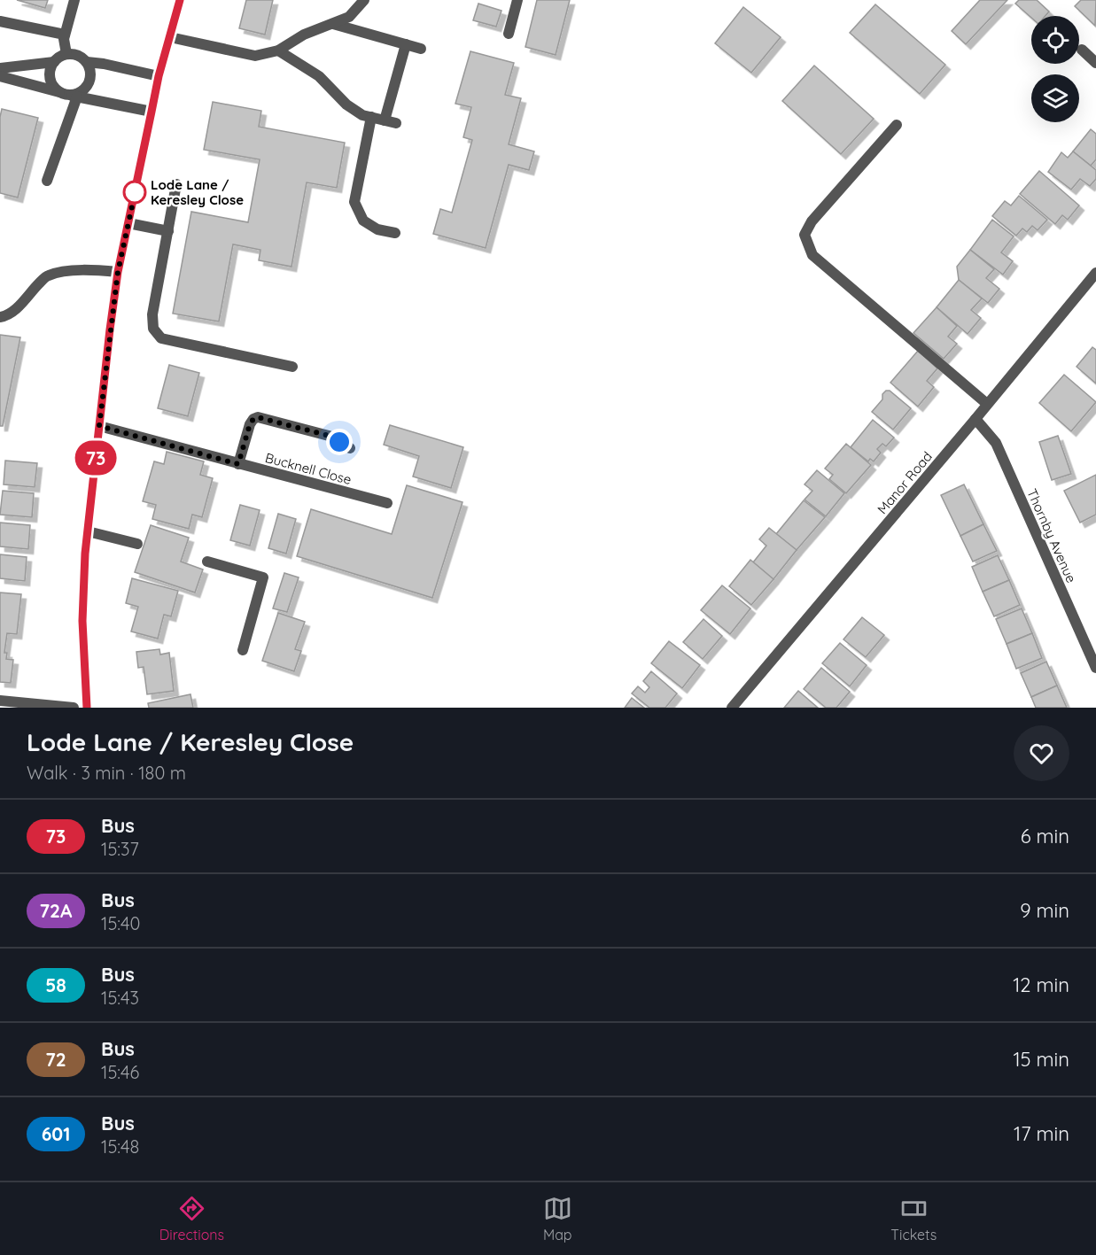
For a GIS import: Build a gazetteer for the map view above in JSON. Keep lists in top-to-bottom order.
{
  "streets": {
    "street": ["Bucknell Close", "Manor Road", "Thornby Avenue"]
  },
  "crossings": [
    ["Manor Road", "Thornby Avenue"]
  ],
  "places": ["Lode Lane / Keresley Close"],
  "lines": ["bus line 73"],
  "page": {
    "on_map": "73",
    "heading": ["Lode Lane / Keresley Close", "Walk · 3 min · 180 m"],
    "list": [
      {
        "mark": "73",
        "name": "Bus",
        "note": "15:37",
        "value": "6 min"
      },
      {
        "mark": "72A",
        "name": "Bus",
        "note": "15:40",
        "value": "9 min"
      },
      {
        "mark": "58",
        "name": "Bus",
        "note": "15:43",
        "value": "12 min"
      },
      {
        "mark": "72",
        "name": "Bus",
        "note": "15:46",
        "value": "15 min"
      },
      {
        "mark": "601",
        "name": "Bus",
        "note": "15:48",
        "value": "17 min"
      }
    ],
    "tabs": ["Directions", "Map", "Tickets"]
  }
}
